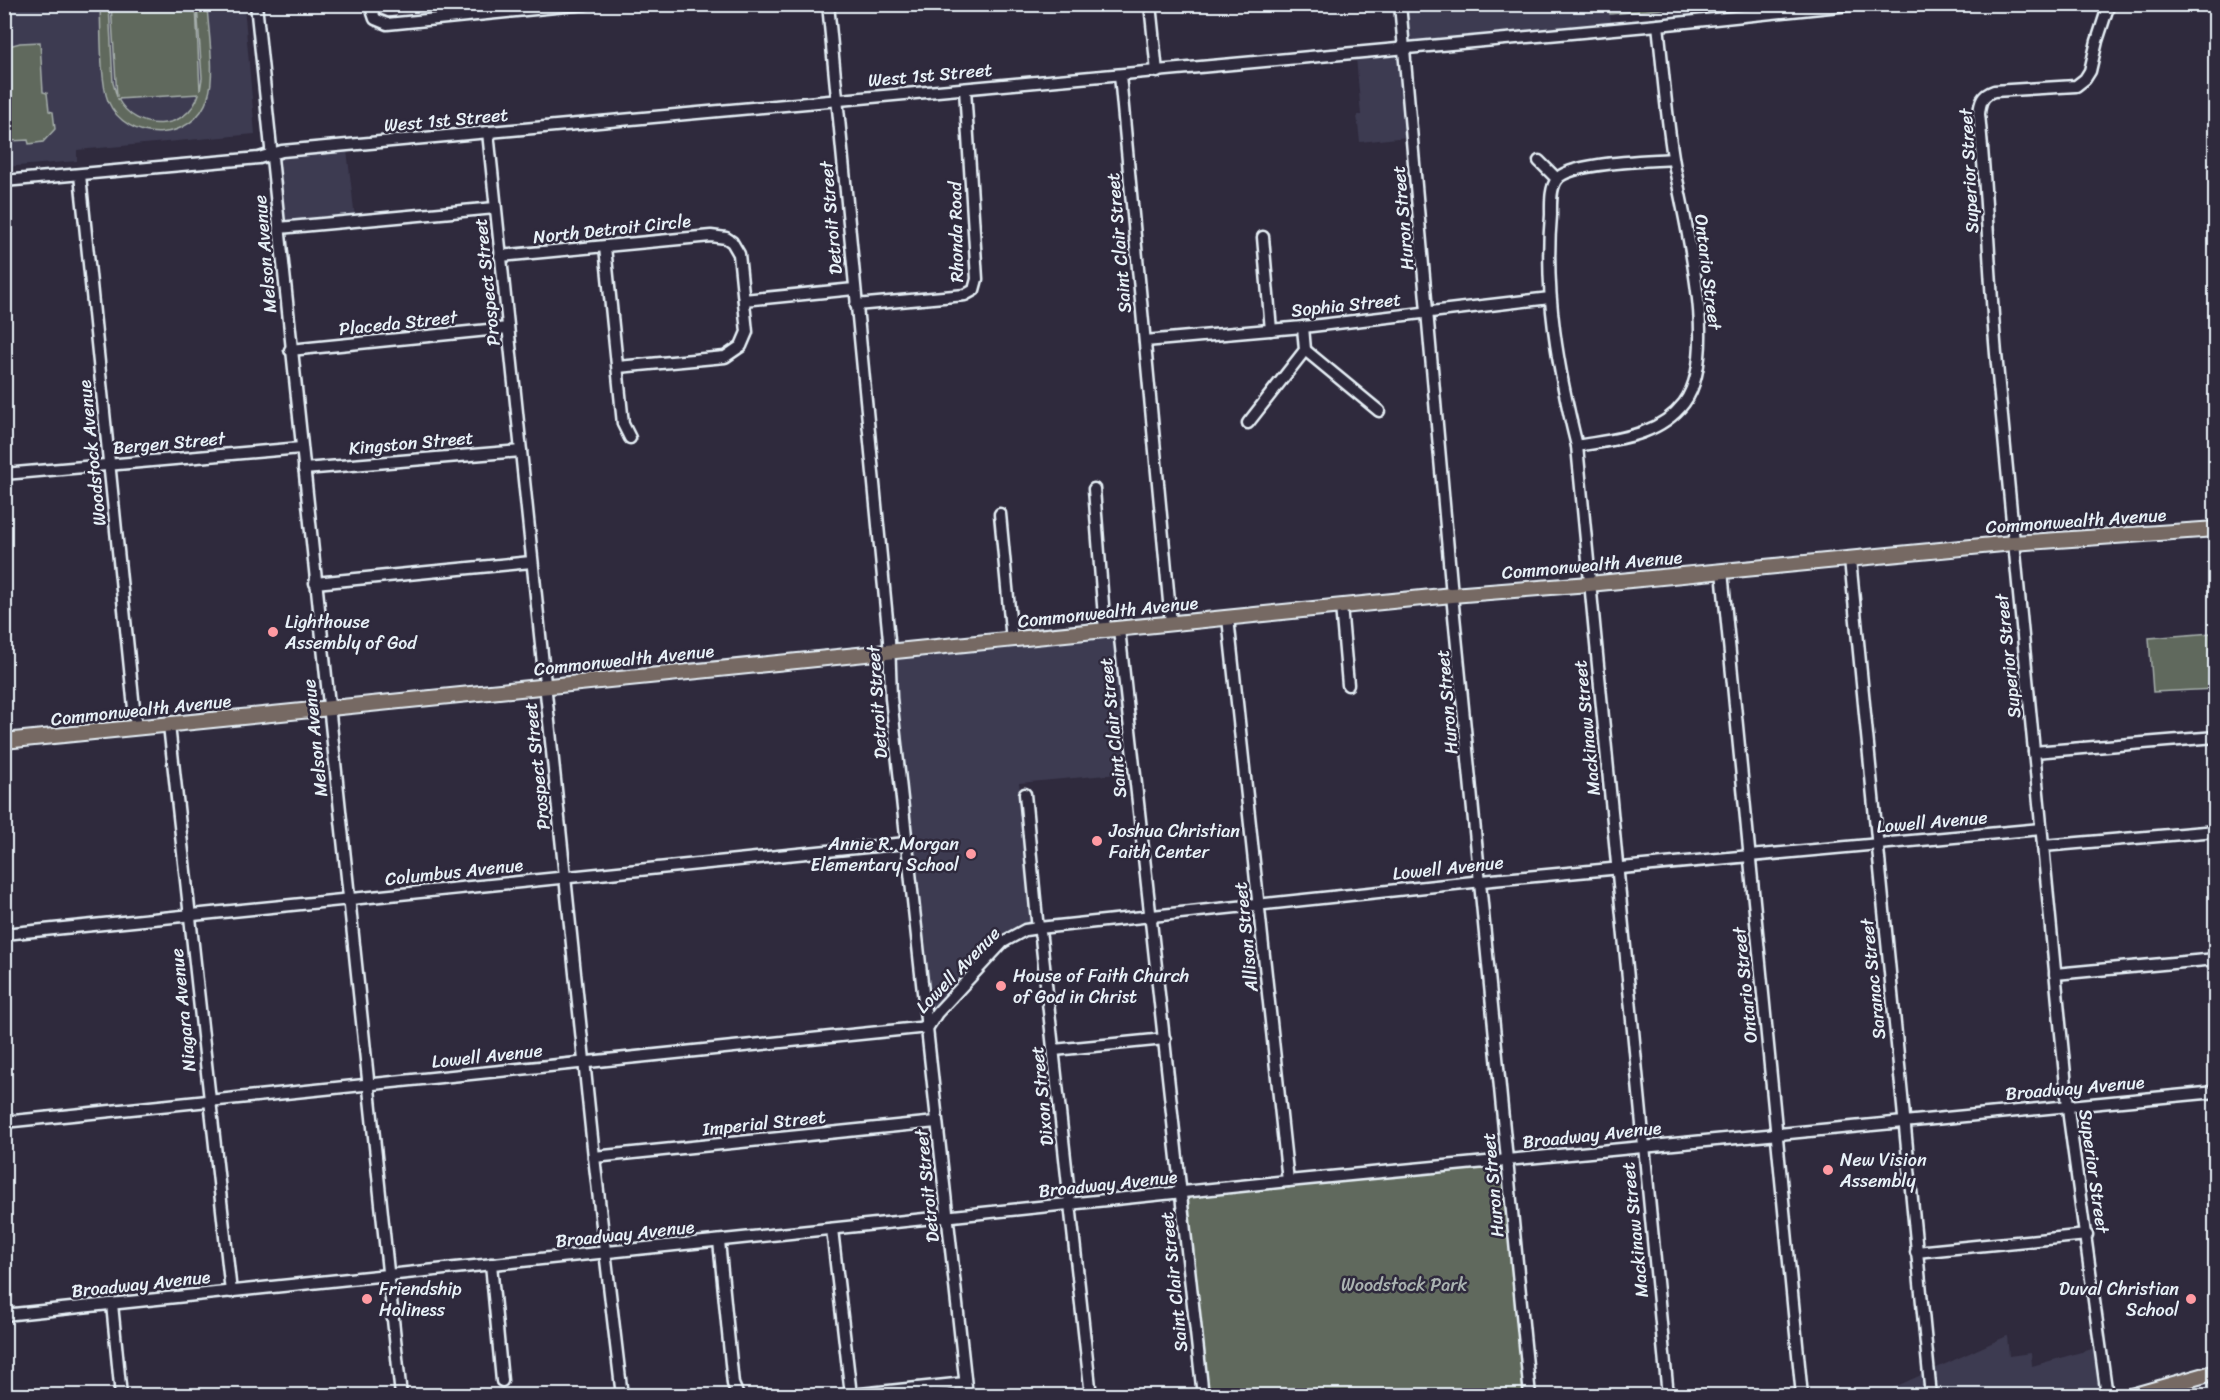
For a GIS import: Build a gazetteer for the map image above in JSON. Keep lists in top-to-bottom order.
{
  "streets": {
    "main road": ["Commonwealth Avenue"],
    "street": [
      "West 1st Street",
      "Superior Street",
      "Detroit Street",
      "Huron Street",
      "North Detroit Circle",
      "Rhonda Road",
      "Saint Clair Street",
      "Melson Avenue",
      "Ontario Street",
      "Prospect Street",
      "Sophia Street",
      "Placeda Street",
      "Bergen Street",
      "Kingston Street",
      "Woodstock Avenue",
      "Mackinaw Street",
      "Lowell Avenue",
      "Columbus Avenue",
      "Allison Street",
      "Saranac Street",
      "Niagara Avenue",
      "Broadway Avenue",
      "Dixon Street",
      "Imperial Street"
    ]
  },
  "crossings": [
    ["West 1st Street", "Detroit Street"],
    ["West 1st Street", "Huron Street"],
    ["West 1st Street", "Rhonda Road"],
    ["West 1st Street", "Saint Clair Street"],
    ["West 1st Street", "Melson Avenue"],
    ["West 1st Street", "Ontario Street"],
    ["West 1st Street", "Prospect Street"],
    ["West 1st Street", "Woodstock Avenue"],
    ["Superior Street", "Commonwealth Avenue"],
    ["Superior Street", "Lowell Avenue"],
    ["Superior Street", "Broadway Avenue"],
    ["Detroit Street", "Rhonda Road"],
    ["Detroit Street", "Commonwealth Avenue"],
    ["Detroit Street", "Lowell Avenue"],
    ["Detroit Street", "Columbus Avenue"],
    ["Detroit Street", "Broadway Avenue"],
    ["Detroit Street", "Imperial Street"],
    ["Huron Street", "Sophia Street"],
    ["Huron Street", "Commonwealth Avenue"],
    ["Huron Street", "Lowell Avenue"],
    ["Huron Street", "Broadway Avenue"],
    ["North Detroit Circle", "Prospect Street"],
    ["Saint Clair Street", "Sophia Street"],
    ["Saint Clair Street", "Commonwealth Avenue"],
    ["Saint Clair Street", "Lowell Avenue"],
    ["Saint Clair Street", "Broadway Avenue"],
    ["Melson Avenue", "Placeda Street"],
    ["Melson Avenue", "Bergen Street"],
    ["Melson Avenue", "Kingston Street"],
    ["Melson Avenue", "Commonwealth Avenue"],
    ["Melson Avenue", "Lowell Avenue"],
    ["Melson Avenue", "Columbus Avenue"],
    ["Melson Avenue", "Broadway Avenue"],
    ["Ontario Street", "Commonwealth Avenue"],
    ["Ontario Street", "Mackinaw Street"],
    ["Ontario Street", "Lowell Avenue"],
    ["Ontario Street", "Broadway Avenue"],
    ["Prospect Street", "Placeda Street"],
    ["Prospect Street", "Kingston Street"],
    ["Prospect Street", "Commonwealth Avenue"],
    ["Prospect Street", "Lowell Avenue"],
    ["Prospect Street", "Columbus Avenue"],
    ["Prospect Street", "Broadway Avenue"],
    ["Prospect Street", "Imperial Street"],
    ["Sophia Street", "Mackinaw Street"],
    ["Bergen Street", "Woodstock Avenue"],
    ["Woodstock Avenue", "Commonwealth Avenue"],
    ["Commonwealth Avenue", "Mackinaw Street"],
    ["Commonwealth Avenue", "Allison Street"],
    ["Commonwealth Avenue", "Saranac Street"],
    ["Commonwealth Avenue", "Niagara Avenue"],
    ["Mackinaw Street", "Lowell Avenue"],
    ["Mackinaw Street", "Broadway Avenue"],
    ["Lowell Avenue", "Allison Street"],
    ["Lowell Avenue", "Saranac Street"],
    ["Lowell Avenue", "Niagara Avenue"],
    ["Lowell Avenue", "Dixon Street"],
    ["Columbus Avenue", "Niagara Avenue"],
    ["Allison Street", "Broadway Avenue"],
    ["Saranac Street", "Broadway Avenue"],
    ["Niagara Avenue", "Broadway Avenue"],
    ["Broadway Avenue", "Dixon Street"]
  ],
  "parks": ["Woodstock Park"],
  "places": [
    "Lighthouse Assembly of God",
    "Joshua Christian Faith Center",
    "Annie R. Morgan Elementary School",
    "House of Faith Church of God in Christ",
    "New Vision Assembly",
    "Friendship Holiness",
    "Duval Christian School"
  ]
}
